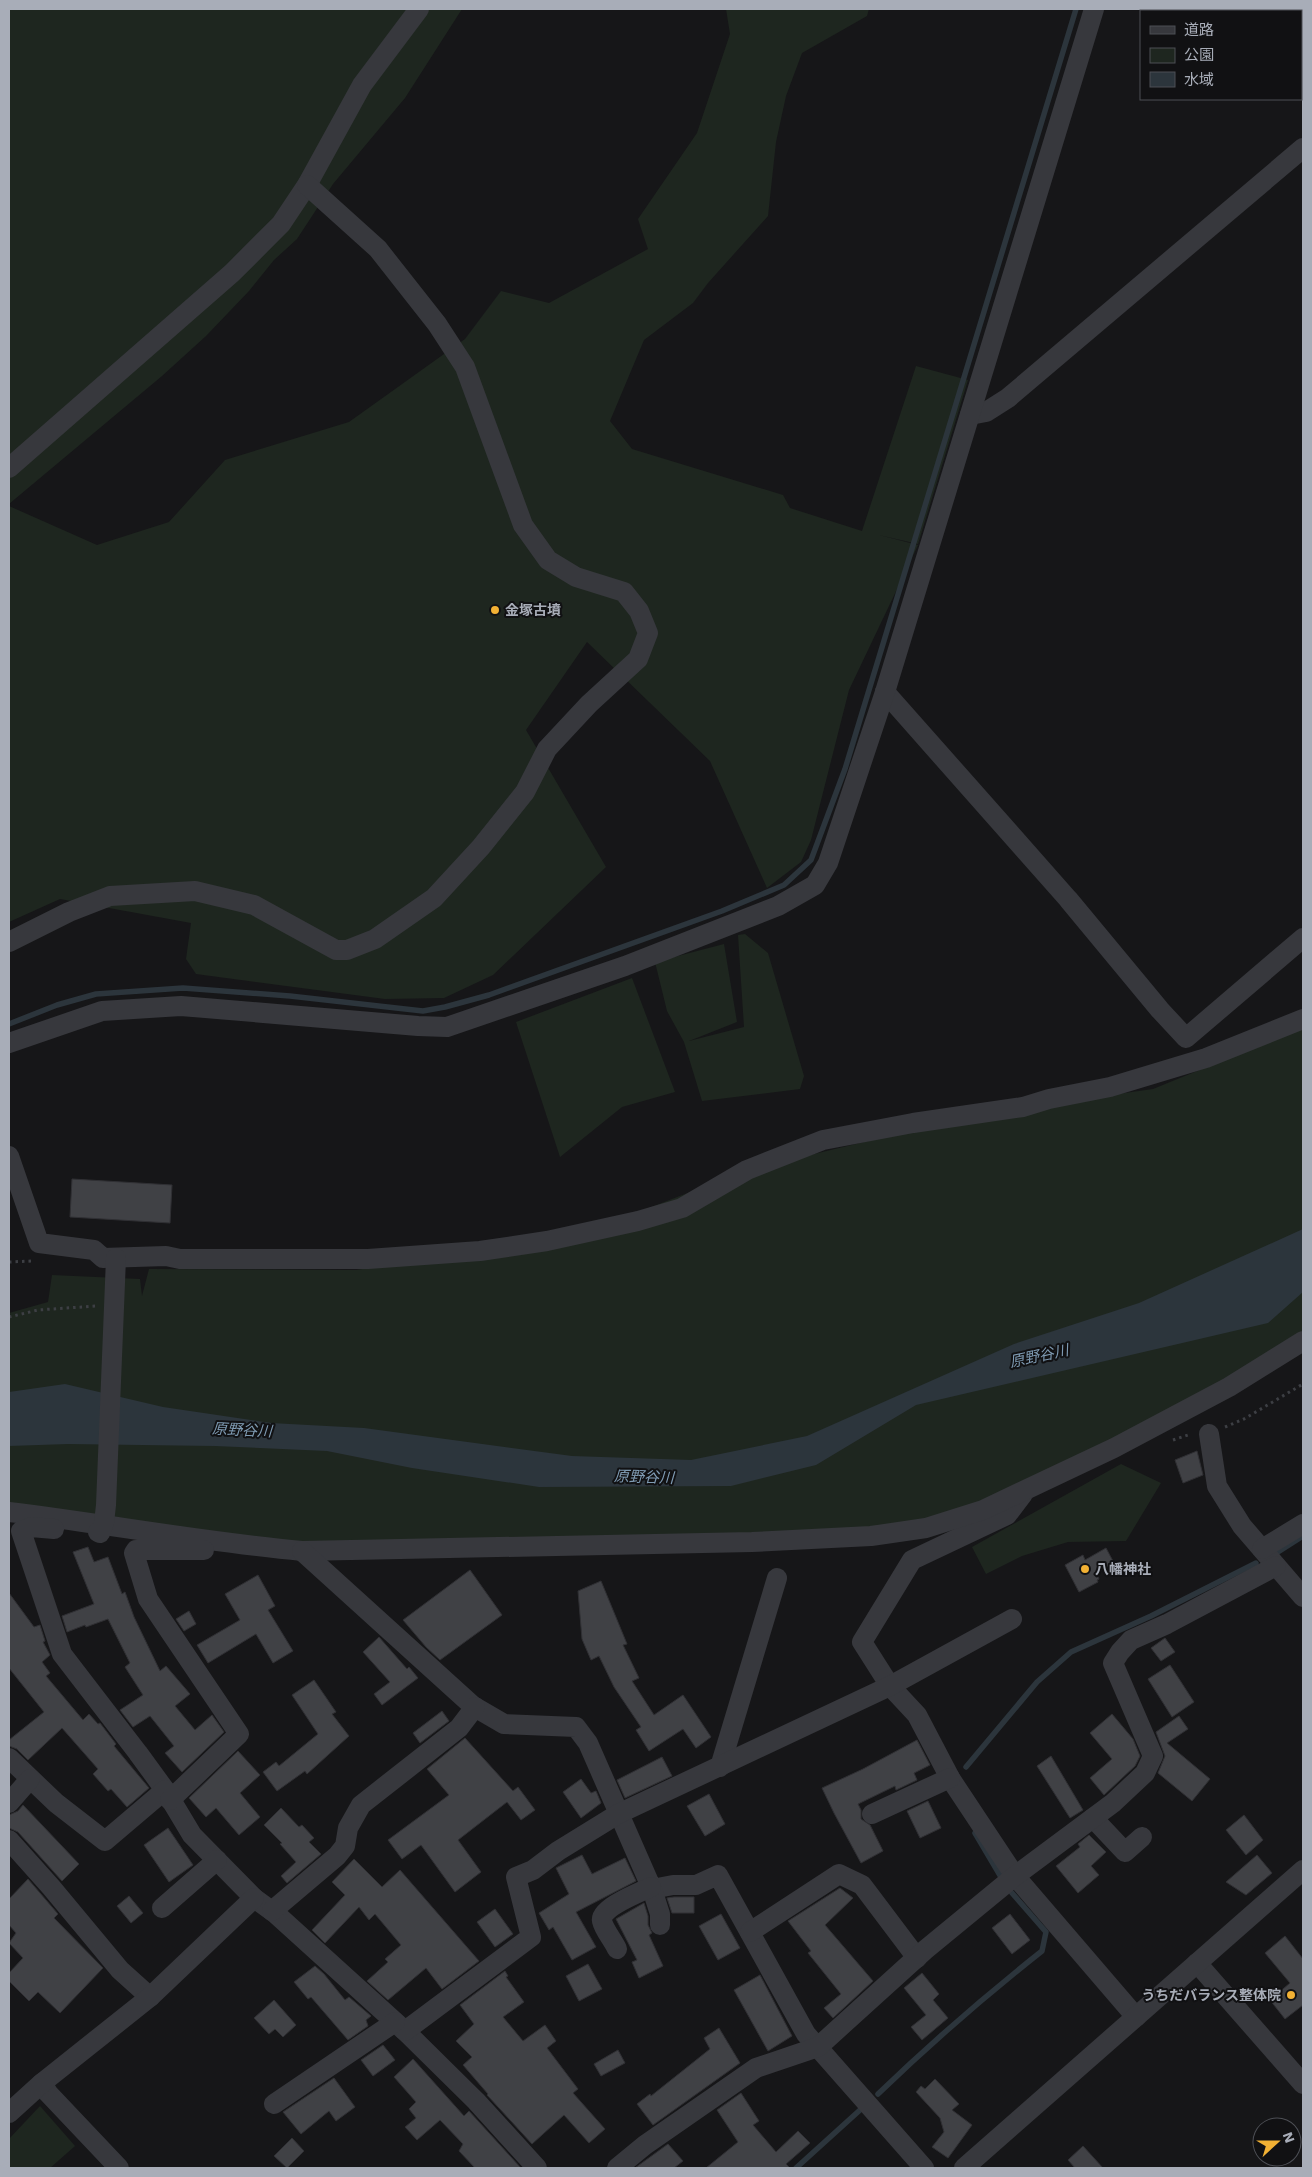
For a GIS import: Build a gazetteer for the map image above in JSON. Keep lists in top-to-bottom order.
{
  "water": ["原野谷川"],
  "places": ["金塚古墳", "八幡神社", "うちだバランス整体院"],
  "legend": ["道路", "公園", "水域"],
  "north": "right"
}
